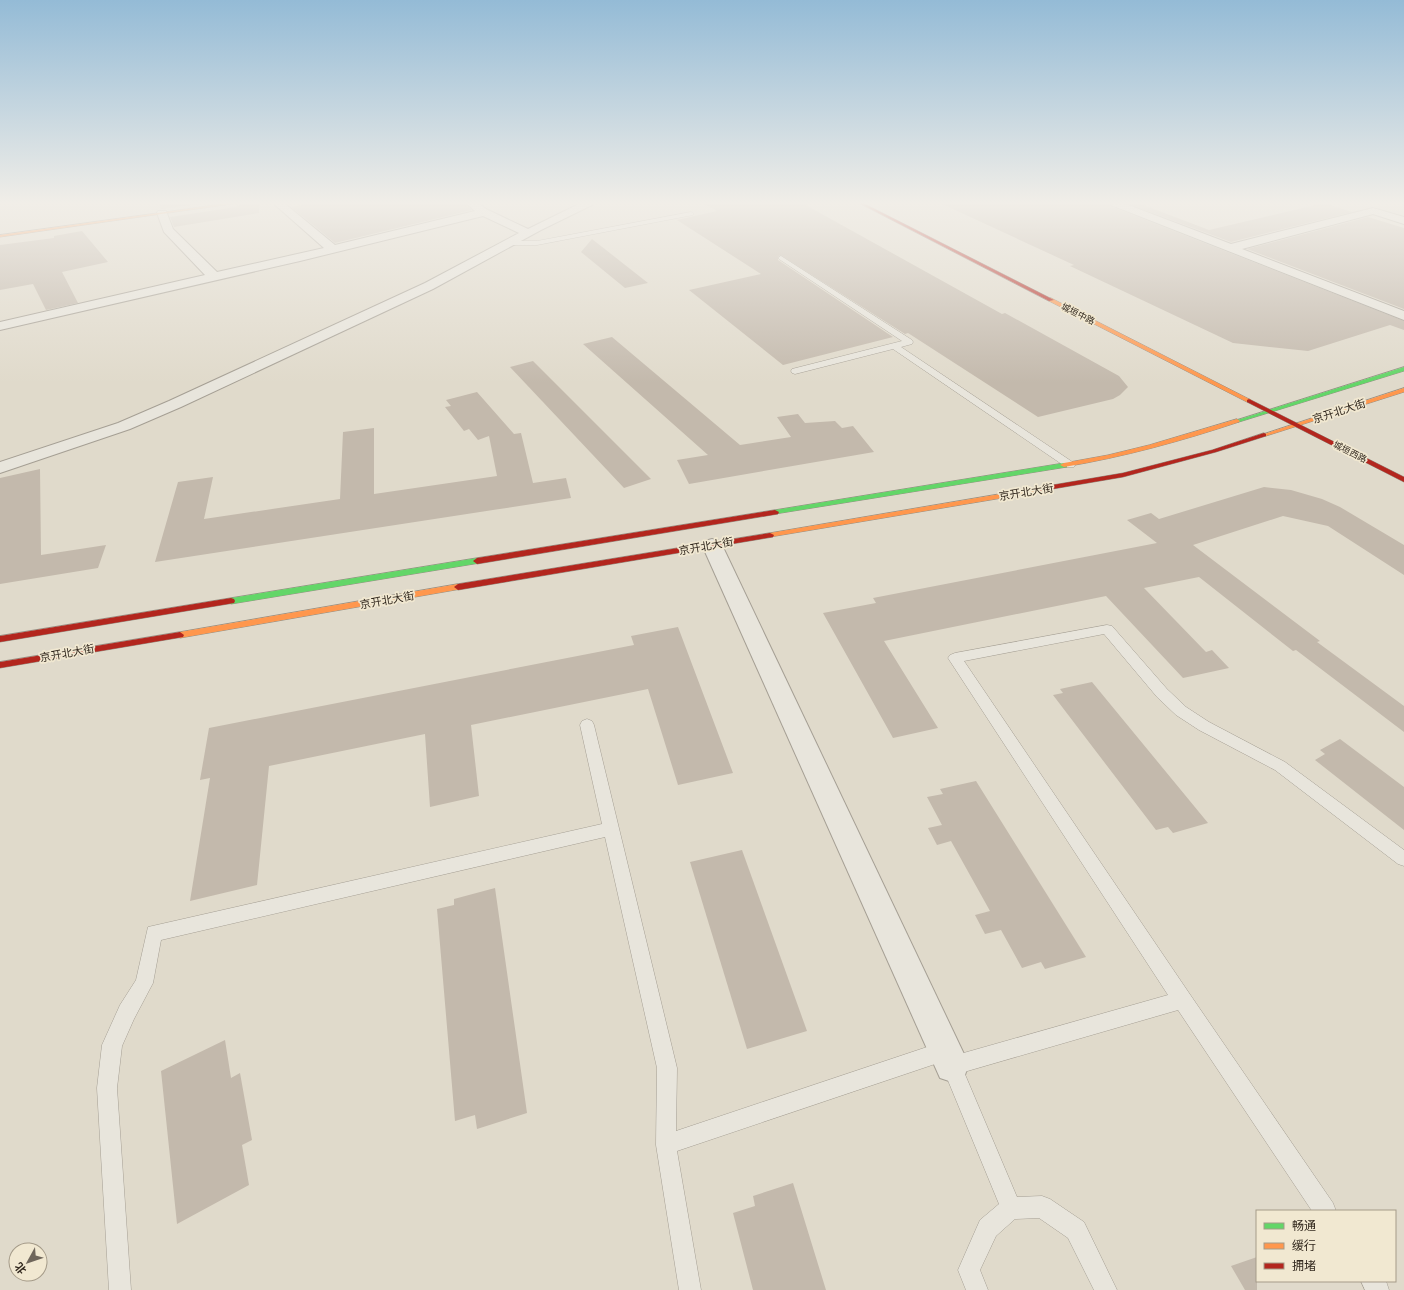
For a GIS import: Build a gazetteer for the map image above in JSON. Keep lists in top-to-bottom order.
{
  "streets": {
    "main road": ["城垣中路", "京开北大街", "城垣西路"]
  },
  "crossings": [
    ["城垣中路", "京开北大街"],
    ["城垣中路", "城垣西路"],
    ["京开北大街", "城垣西路"]
  ],
  "legend": ["畅通", "缓行", "拥堵"],
  "north": "bottom left"
}
